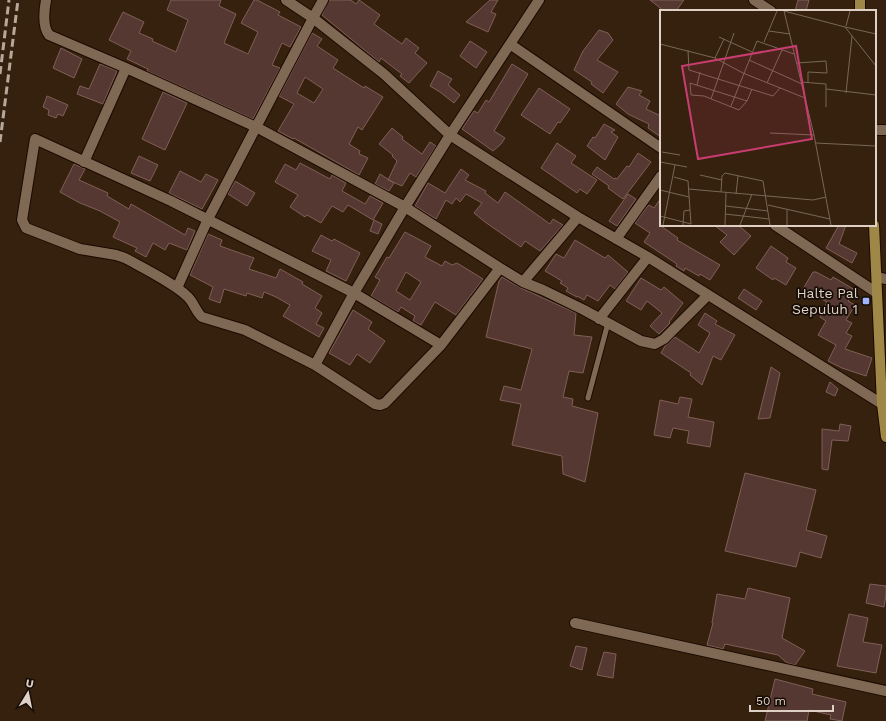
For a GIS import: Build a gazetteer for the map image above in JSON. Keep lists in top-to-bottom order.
{
  "places": {
    "transit": ["Halte Pal Sepuluh 1"]
  },
  "scale_bar": "50 m",
  "north": "top"
}
